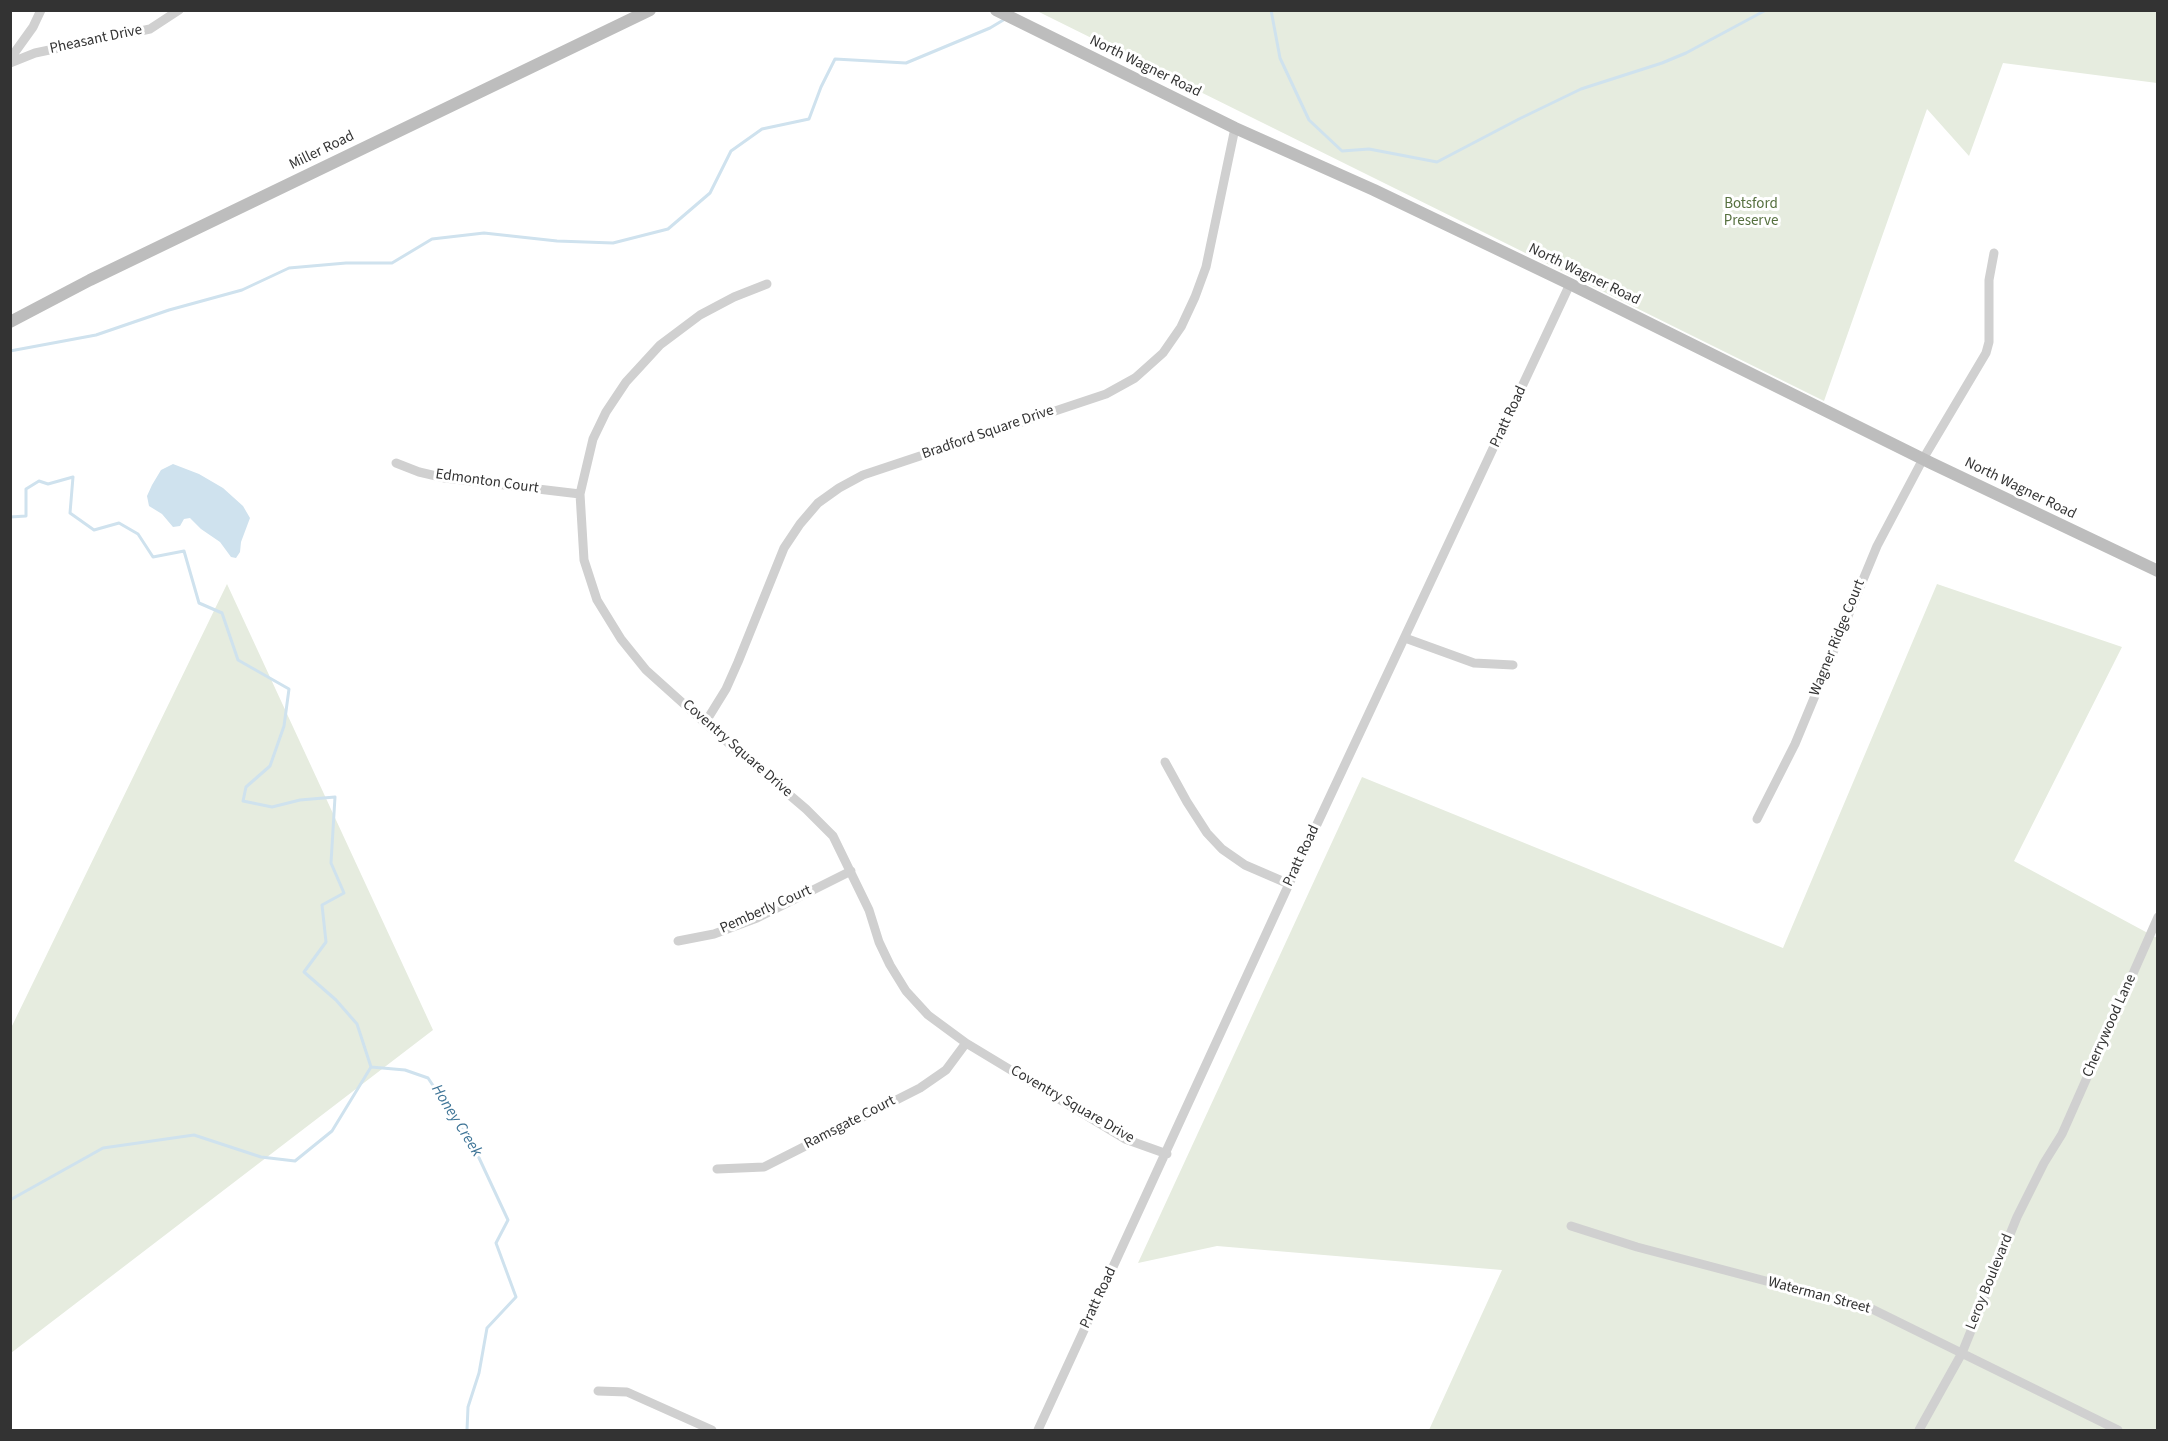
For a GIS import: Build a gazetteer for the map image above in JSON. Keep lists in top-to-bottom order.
{
  "streets": {
    "main road": ["North Wagner Road", "Miller Road"],
    "street": [
      "Pheasant Drive",
      "Pratt Road",
      "Bradford Square Drive",
      "Edmonton Court",
      "Wagner Ridge Court",
      "Coventry Square Drive",
      "Pemberly Court",
      "Cherrywood Lane",
      "Ramsgate Court",
      "Leroy Boulevard",
      "Waterman Street"
    ]
  },
  "crossings": [
    ["North Wagner Road", "Pratt Road"],
    ["North Wagner Road", "Bradford Square Drive"],
    ["North Wagner Road", "Wagner Ridge Court"],
    ["Pratt Road", "Coventry Square Drive"],
    ["Bradford Square Drive", "Coventry Square Drive"],
    ["Edmonton Court", "Coventry Square Drive"],
    ["Coventry Square Drive", "Pemberly Court"],
    ["Coventry Square Drive", "Ramsgate Court"],
    ["Cherrywood Lane", "Leroy Boulevard"],
    ["Leroy Boulevard", "Waterman Street"]
  ],
  "water": ["Honey Creek"],
  "parks": ["Botsford Preserve"]
}
